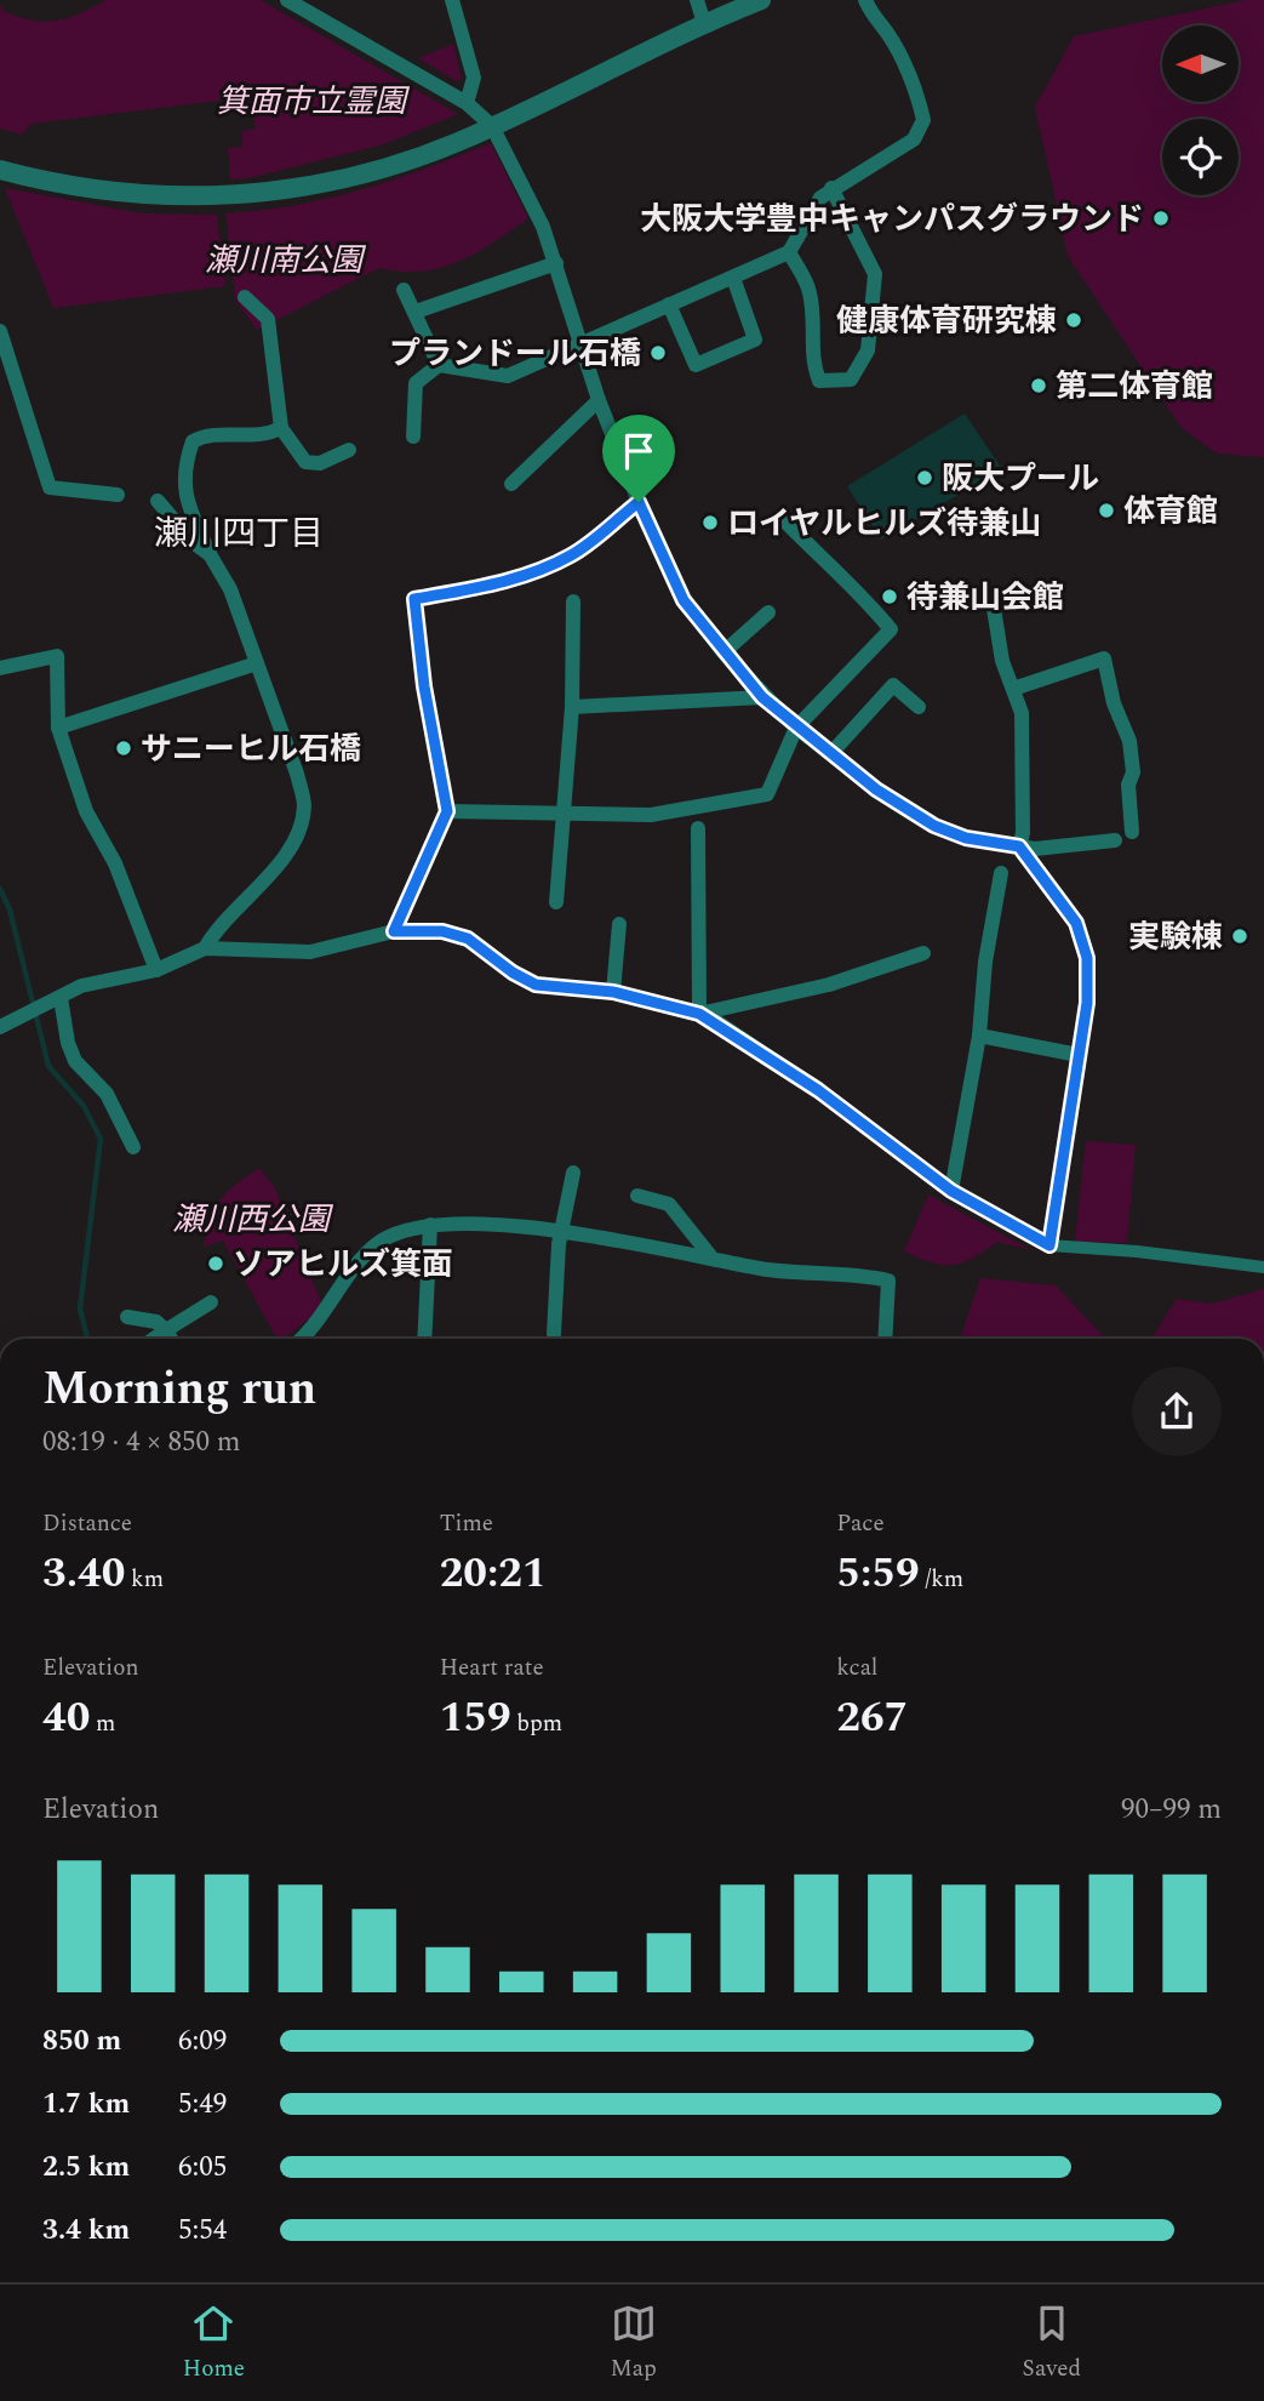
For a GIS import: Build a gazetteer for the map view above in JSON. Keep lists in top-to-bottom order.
{
  "districts": ["瀬川四丁目"],
  "parks": ["箕面市立霊園", "瀬川南公園", "瀬川西公園"],
  "places": [
    "大阪大学豊中キャンパスグラウンド",
    "健康体育研究棟",
    "プランドール石橋",
    "第二体育館",
    "阪大プール",
    "体育館",
    "ロイヤルヒルズ待兼山",
    "待兼山会館",
    "サニーヒル石橋",
    "実験棟",
    "ソアヒルズ箕面"
  ],
  "north": "left",
  "page": {
    "heading": ["Morning run", "08:19 · 4 × 850 m"],
    "stats": [
      ["Distance", "3.40 km"],
      ["Time", "20:21"],
      ["Pace", "5:59 /km"],
      ["Elevation", "40 m"],
      ["Heart rate", "159 bpm"],
      ["kcal", "267"]
    ],
    "chart": ["Elevation", "90–99 m"],
    "list": [
      {
        "name": "850 m",
        "note": "6:09"
      },
      {
        "name": "1.7 km",
        "note": "5:49"
      },
      {
        "name": "2.5 km",
        "note": "6:05"
      },
      {
        "name": "3.4 km",
        "note": "5:54"
      }
    ],
    "tabs": ["Home", "Map", "Saved"]
  }
}
